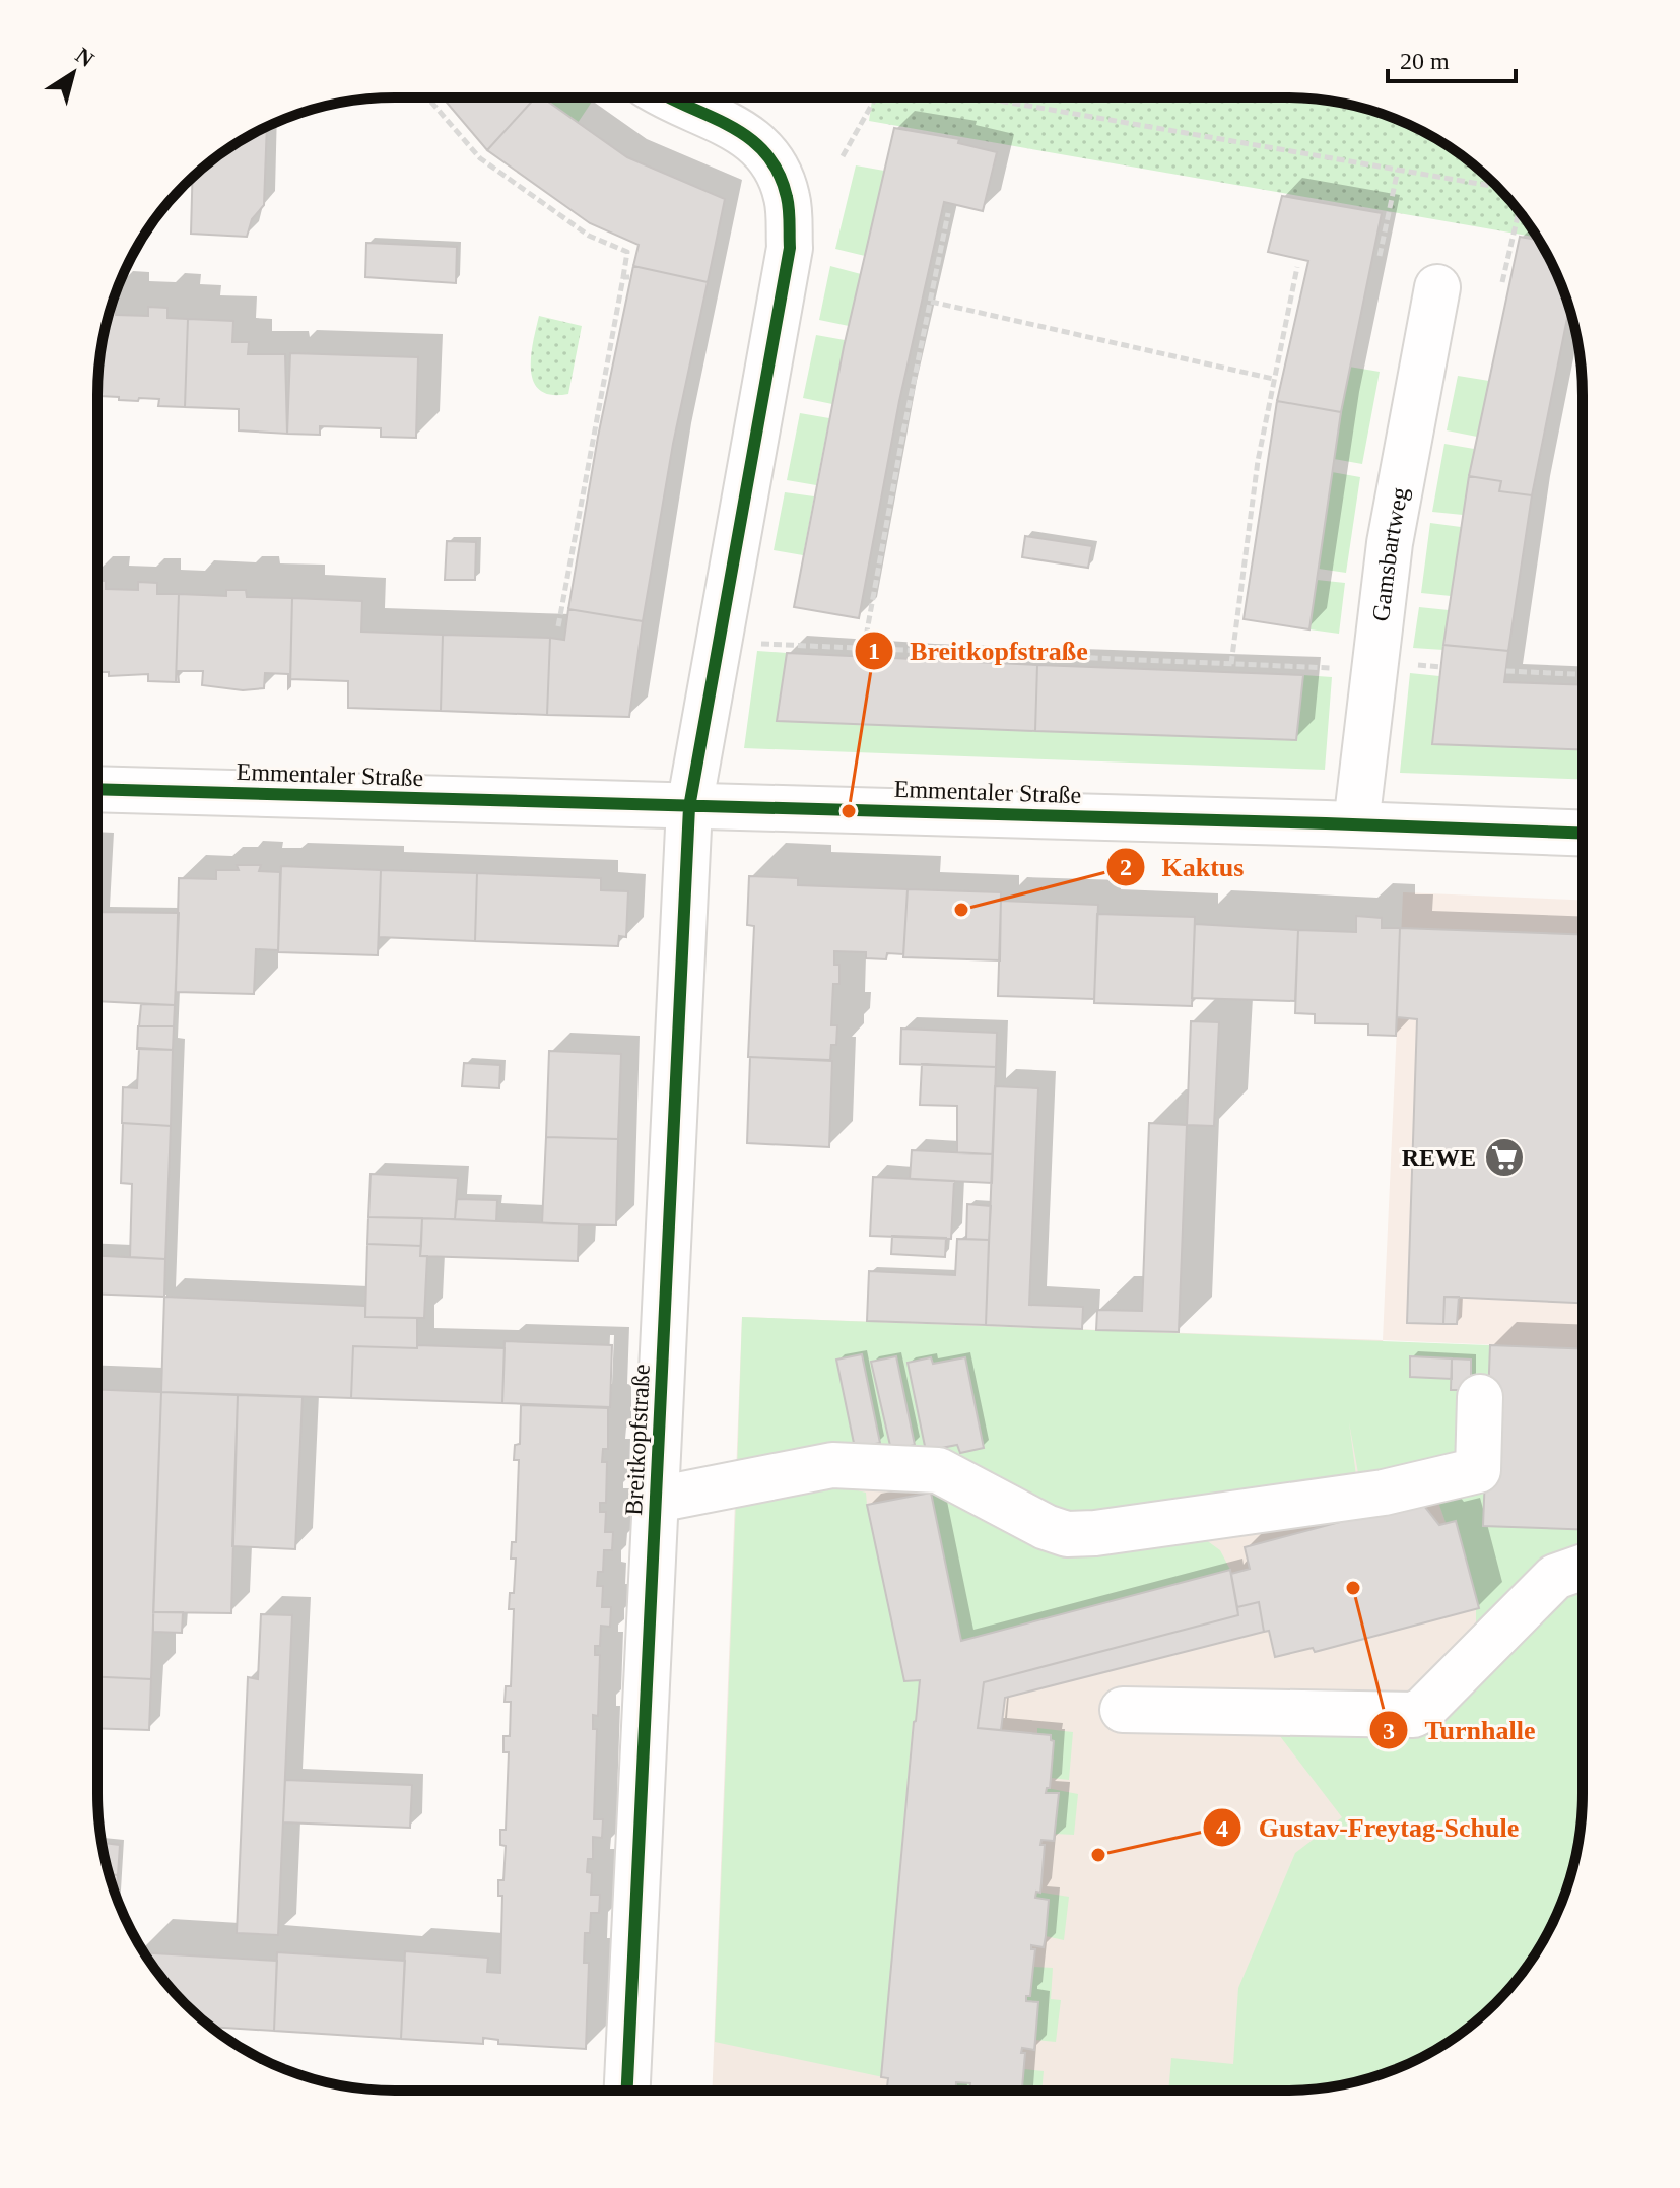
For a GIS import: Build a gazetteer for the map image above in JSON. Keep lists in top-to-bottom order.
{
  "streets": {
    "street": ["Gamsbartweg", "Emmentaler Straße", "Breitkopfstraße"]
  },
  "crossings": [
    ["Gamsbartweg", "Emmentaler Straße"],
    ["Emmentaler Straße", "Breitkopfstraße"]
  ],
  "places": {
    "other": [
      "Breitkopfstraße",
      "Kaktus",
      "Turnhalle",
      "Gustav-Freytag-Schule"
    ],
    "supermarket": ["REWE"]
  },
  "scale_bar": "20 m",
  "north": "top right"
}
